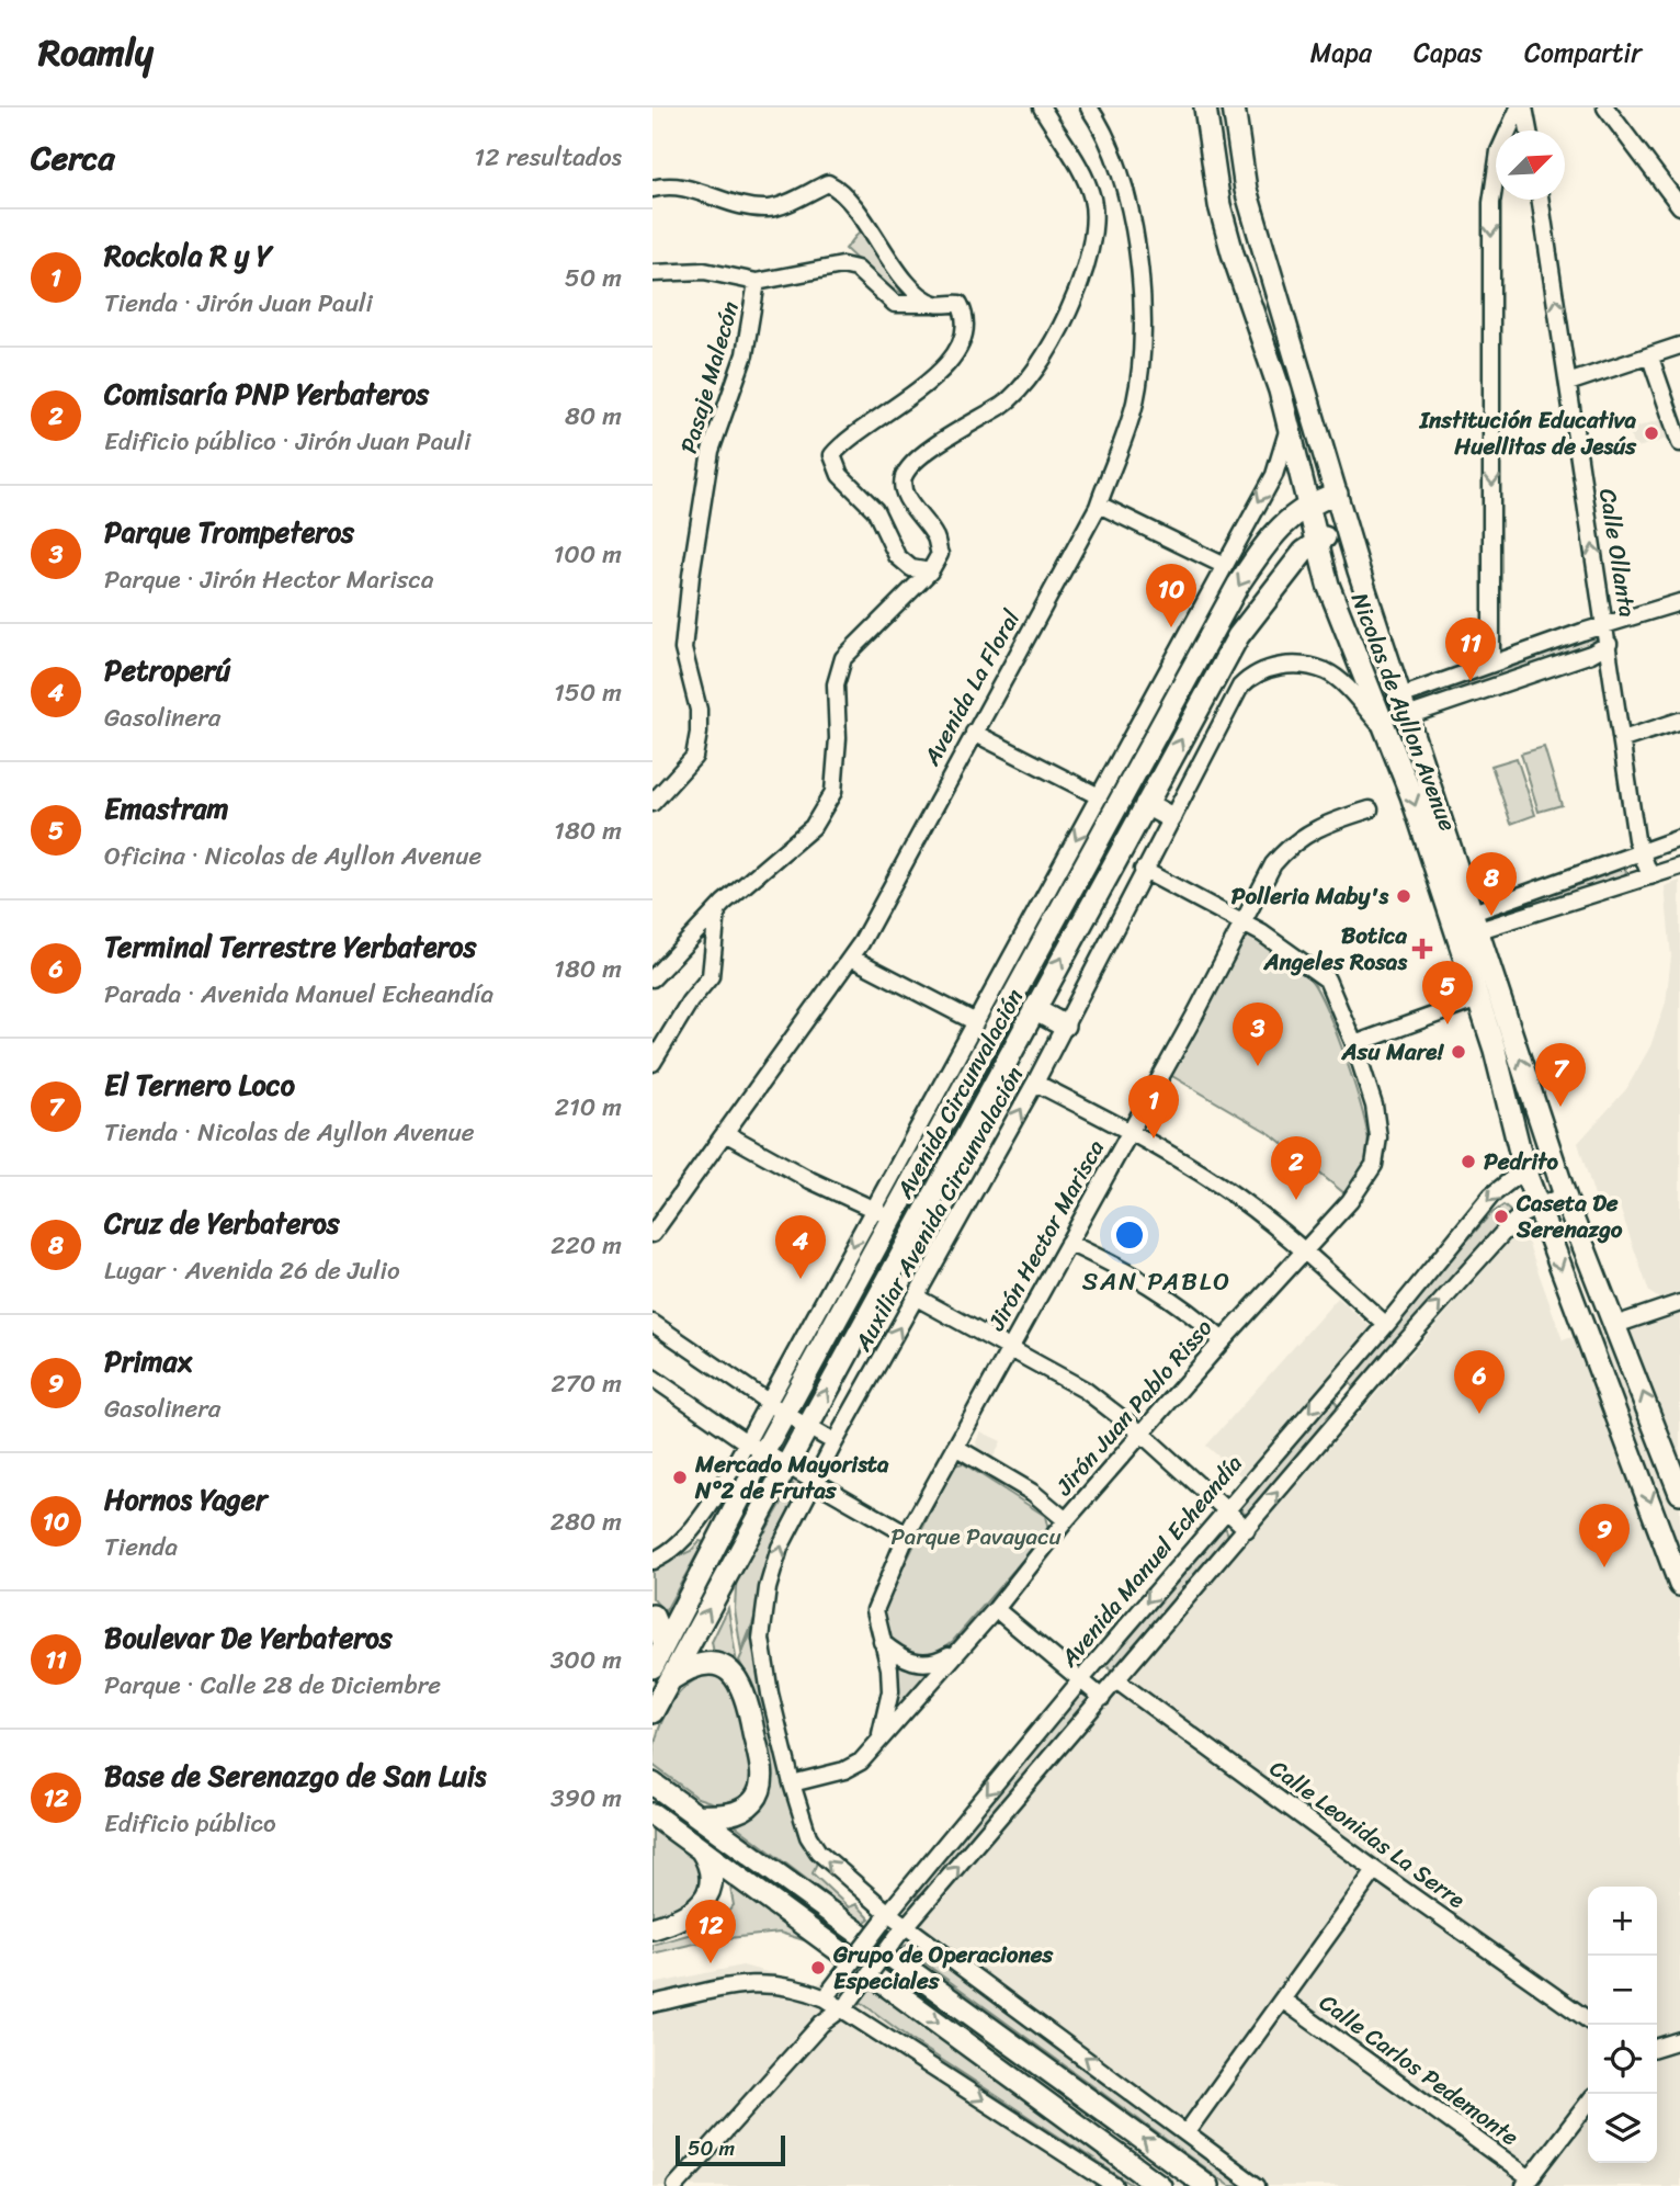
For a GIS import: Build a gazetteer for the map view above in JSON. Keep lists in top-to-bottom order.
{
  "streets": {
    "main road": ["Nicolas de Ayllon Avenue", "Avenida Circunvalación"],
    "street": [
      "Pasaje Malecón",
      "Calle Ollanta",
      "Avenida La Floral",
      "Auxiliar Avenida Circunvalación",
      "Jirón Hector Marisca",
      "Jirón Juan Pablo Risso",
      "Avenida Manuel Echeandía",
      "Calle Leonidas La Serre",
      "Calle Carlos Pedemonte"
    ]
  },
  "crossings": [
    ["Nicolas de Ayllon Avenue", "Avenida Circunvalación"],
    ["Nicolas de Ayllon Avenue", "Auxiliar Avenida Circunvalación"],
    ["Nicolas de Ayllon Avenue", "Avenida Manuel Echeandía"],
    ["Auxiliar Avenida Circunvalación", "Jirón Juan Pablo Risso"],
    ["Auxiliar Avenida Circunvalación", "Avenida Manuel Echeandía"],
    ["Jirón Hector Marisca", "Jirón Juan Pablo Risso"]
  ],
  "one_way": ["Auxiliar Avenida Circunvalación"],
  "districts": ["SAN PABLO"],
  "parks": ["Parque Pavayacu"],
  "places": {
    "other": [
      "Institución Educativa Huellitas de Jesús",
      "Polleria Maby's",
      "Asu Mare!",
      "Pedrito",
      "Caseta De Serenazgo",
      "Mercado Mayorista N°2 de Frutas",
      "Grupo de Operaciones Especiales"
    ],
    "health": ["Botica Angeles Rosas"]
  },
  "scale_bar": "50 m",
  "north": "top right",
  "page": {
    "header": "Roamly",
    "nav": ["Mapa", "Capas", "Compartir"],
    "heading": ["Cerca", "12 resultados"],
    "list": [
      {
        "mark": "1",
        "name": "Rockola R y Y",
        "note": "Tienda · Jirón Juan Pauli",
        "value": "50 m"
      },
      {
        "mark": "2",
        "name": "Comisaría PNP Yerbateros",
        "note": "Edificio público · Jirón Juan Pauli",
        "value": "80 m"
      },
      {
        "mark": "3",
        "name": "Parque Trompeteros",
        "note": "Parque · Jirón Hector Marisca",
        "value": "100 m"
      },
      {
        "mark": "4",
        "name": "Petroperú",
        "note": "Gasolinera",
        "value": "150 m"
      },
      {
        "mark": "5",
        "name": "Emastram",
        "note": "Oficina · Nicolas de Ayllon Avenue",
        "value": "180 m"
      },
      {
        "mark": "6",
        "name": "Terminal Terrestre Yerbateros",
        "note": "Parada · Avenida Manuel Echeandía",
        "value": "180 m"
      },
      {
        "mark": "7",
        "name": "El Ternero Loco",
        "note": "Tienda · Nicolas de Ayllon Avenue",
        "value": "210 m"
      },
      {
        "mark": "8",
        "name": "Cruz de Yerbateros",
        "note": "Lugar · Avenida 26 de Julio",
        "value": "220 m"
      },
      {
        "mark": "9",
        "name": "Primax",
        "note": "Gasolinera",
        "value": "270 m"
      },
      {
        "mark": "10",
        "name": "Hornos Yager",
        "note": "Tienda",
        "value": "280 m"
      },
      {
        "mark": "11",
        "name": "Boulevar De Yerbateros",
        "note": "Parque · Calle 28 de Diciembre",
        "value": "300 m"
      },
      {
        "mark": "12",
        "name": "Base de Serenazgo de San Luis",
        "note": "Edificio público",
        "value": "390 m"
      }
    ],
    "pins": [
      "10",
      "11",
      "8",
      "5",
      "3",
      "7",
      "1",
      "2",
      "4",
      "6",
      "9",
      "12"
    ],
    "map_buttons": ["+", "−"],
    "scale": "50 m"
  }
}
